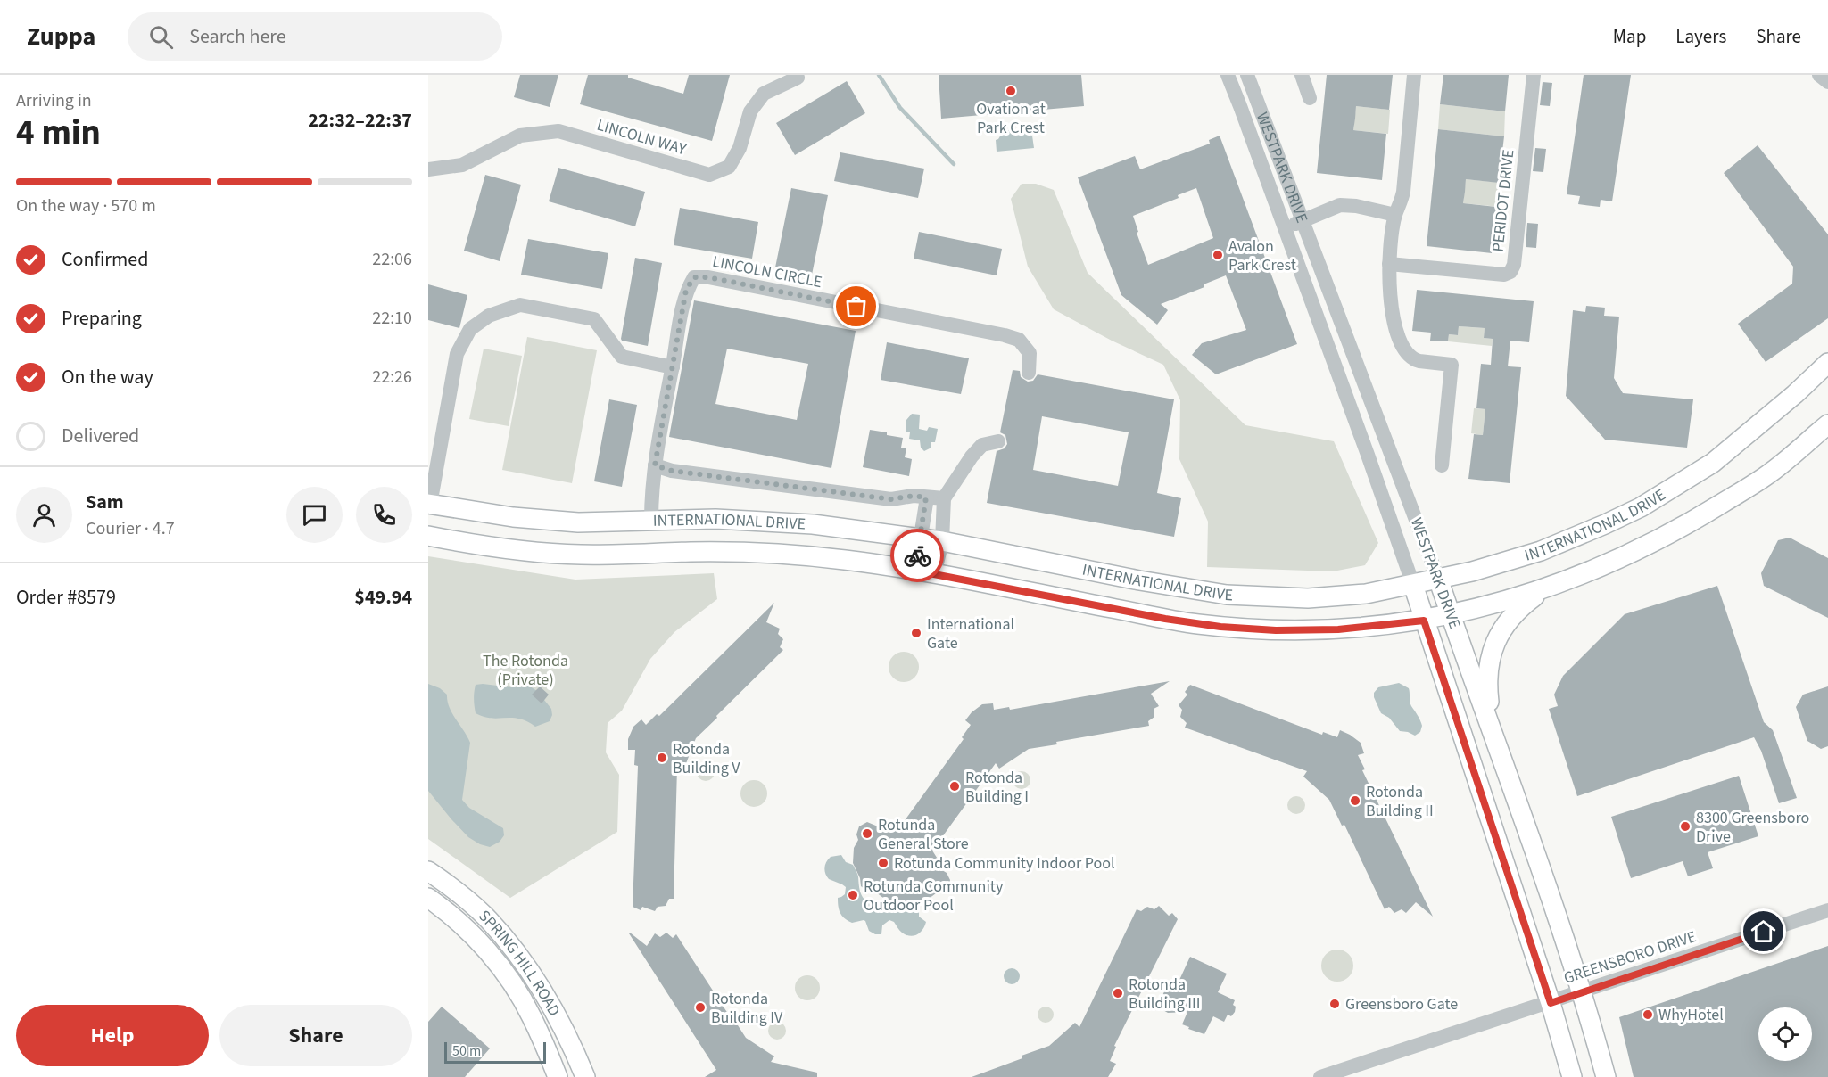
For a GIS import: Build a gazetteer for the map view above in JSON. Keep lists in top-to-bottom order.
{
  "streets": {
    "main road": ["WESTPARK DRIVE", "INTERNATIONAL DRIVE", "SPRING HILL ROAD"],
    "street": [
      "LINCOLN WAY",
      "PERIDOT DRIVE",
      "LINCOLN CIRCLE",
      "GREENSBORO DRIVE"
    ]
  },
  "crossings": [
    ["WESTPARK DRIVE", "INTERNATIONAL DRIVE"],
    ["WESTPARK DRIVE", "GREENSBORO DRIVE"],
    ["LINCOLN CIRCLE", "INTERNATIONAL DRIVE"]
  ],
  "parks": ["The Rotonda (Private)"],
  "places": [
    "Ovation at Park Crest",
    "Avalon Park Crest",
    "International Gate",
    "Rotonda Building V",
    "Rotonda Building I",
    "Rotonda Building II",
    "8300 Greensboro Drive",
    "Rotunda General Store",
    "Rotunda Community Indoor Pool",
    "Rotunda Community Outdoor Pool",
    "Rotonda Building III",
    "Greensboro Gate",
    "Rotonda Building IV",
    "WhyHotel"
  ],
  "scale_bar": "50 m",
  "page": {
    "header": "Zuppa",
    "search": "Search here",
    "nav": ["Map", "Layers", "Share"],
    "heading": ["4 min", "Arriving in", "22:32–22:37"],
    "panel": [
      "Sam",
      "Courier · 4.7",
      "Order #8579",
      "$49.94"
    ],
    "bar": "On the way · 570 m",
    "list": [
      ["Confirmed", "22:06"],
      ["Preparing", "22:10"],
      ["On the way", "22:26"],
      "Delivered"
    ],
    "buttons": ["Help", "Share"],
    "scale": "50 m"
  }
}
